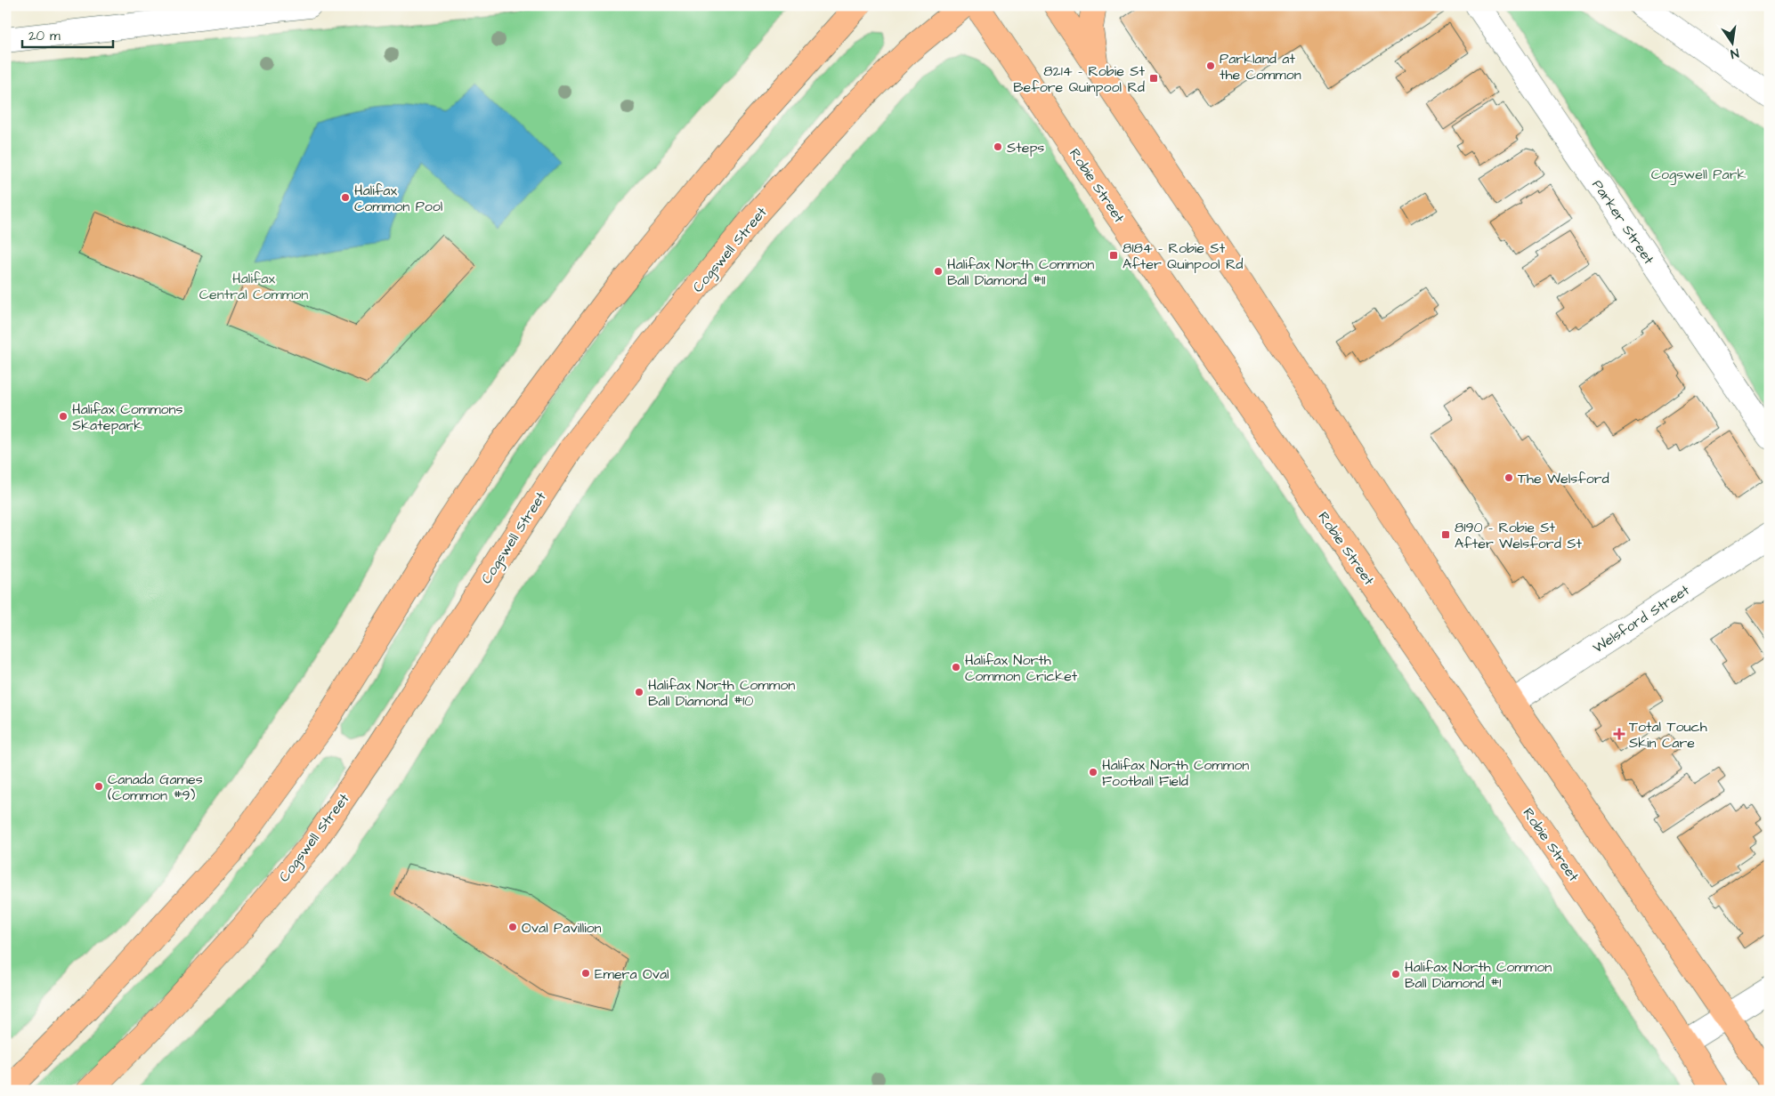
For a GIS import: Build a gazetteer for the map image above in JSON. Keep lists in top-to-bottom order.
{
  "streets": {
    "main road": ["Robie Street", "Cogswell Street"],
    "street": ["Parker Street", "Welsford Street"]
  },
  "parks": ["Cogswell Park", "Halifax Central Common"],
  "places": {
    "other": [
      "Parkland at the Common",
      "Steps",
      "Halifax Common Pool",
      "Halifax North Common Ball Diamond #11",
      "Halifax Commons Skatepark",
      "The Welsford",
      "Halifax North Common Cricket",
      "Halifax North Common Ball Diamond #10",
      "Halifax North Common Football Field",
      "Canada Games (Common #9)",
      "Oval Pavillion",
      "Emera Oval",
      "Halifax North Common Ball Diamond #1"
    ],
    "transit": ["8214 - Robie St Before Quinpool Rd", "8184 - Robie St After Quinpool Rd", "8190 - Robie St After Welsford St"],
    "health": ["Total Touch Skin Care"]
  },
  "scale_bar": "20 m",
  "north": "bottom"
}
